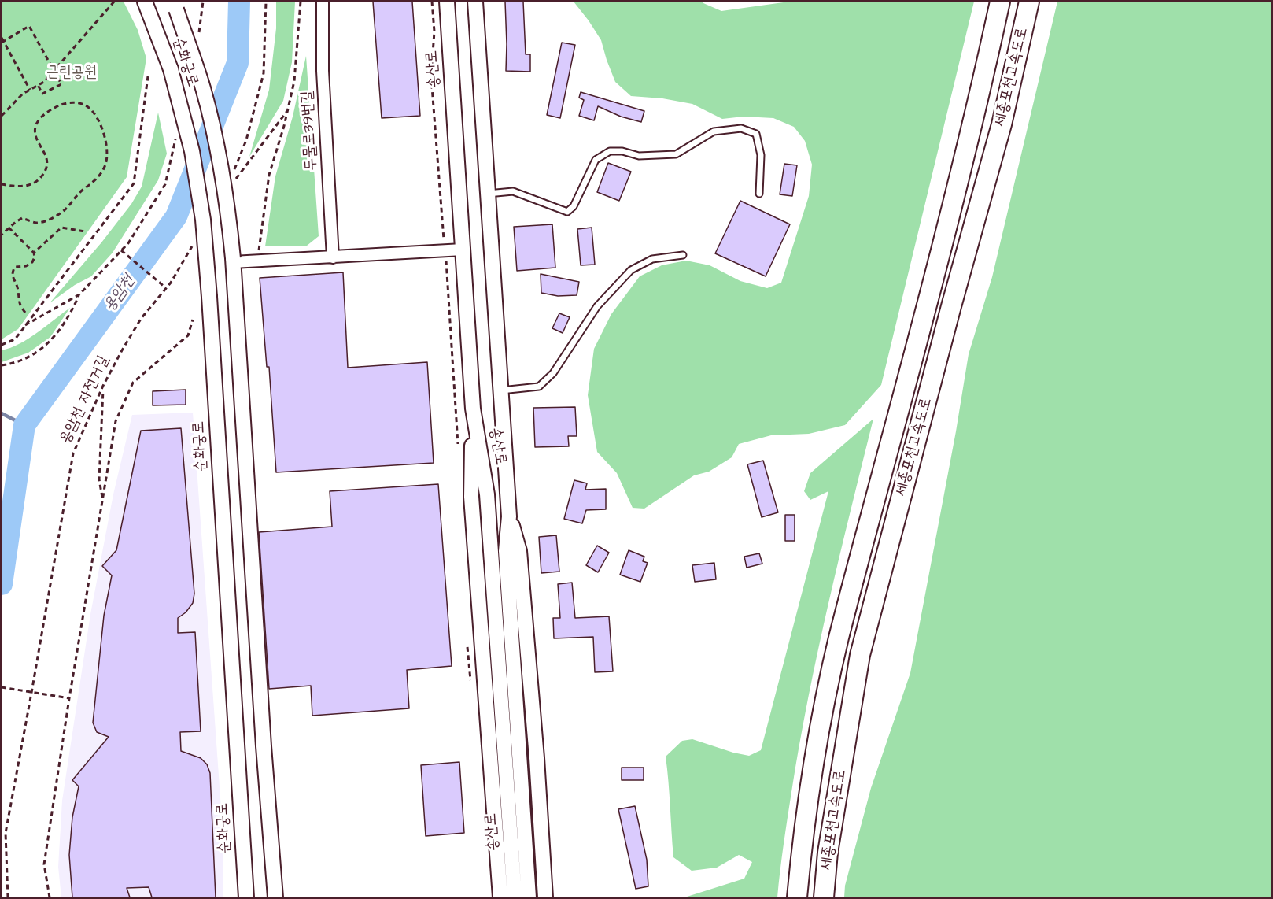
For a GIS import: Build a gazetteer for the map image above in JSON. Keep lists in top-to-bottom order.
{
  "streets": {
    "highway": ["세종포천고속도로"],
    "street": ["순화궁로", "송산로", "두물로39번길"],
    "path": ["용암천 자전거길"]
  },
  "water": ["용암천"],
  "parks": ["근린공원"]
}
